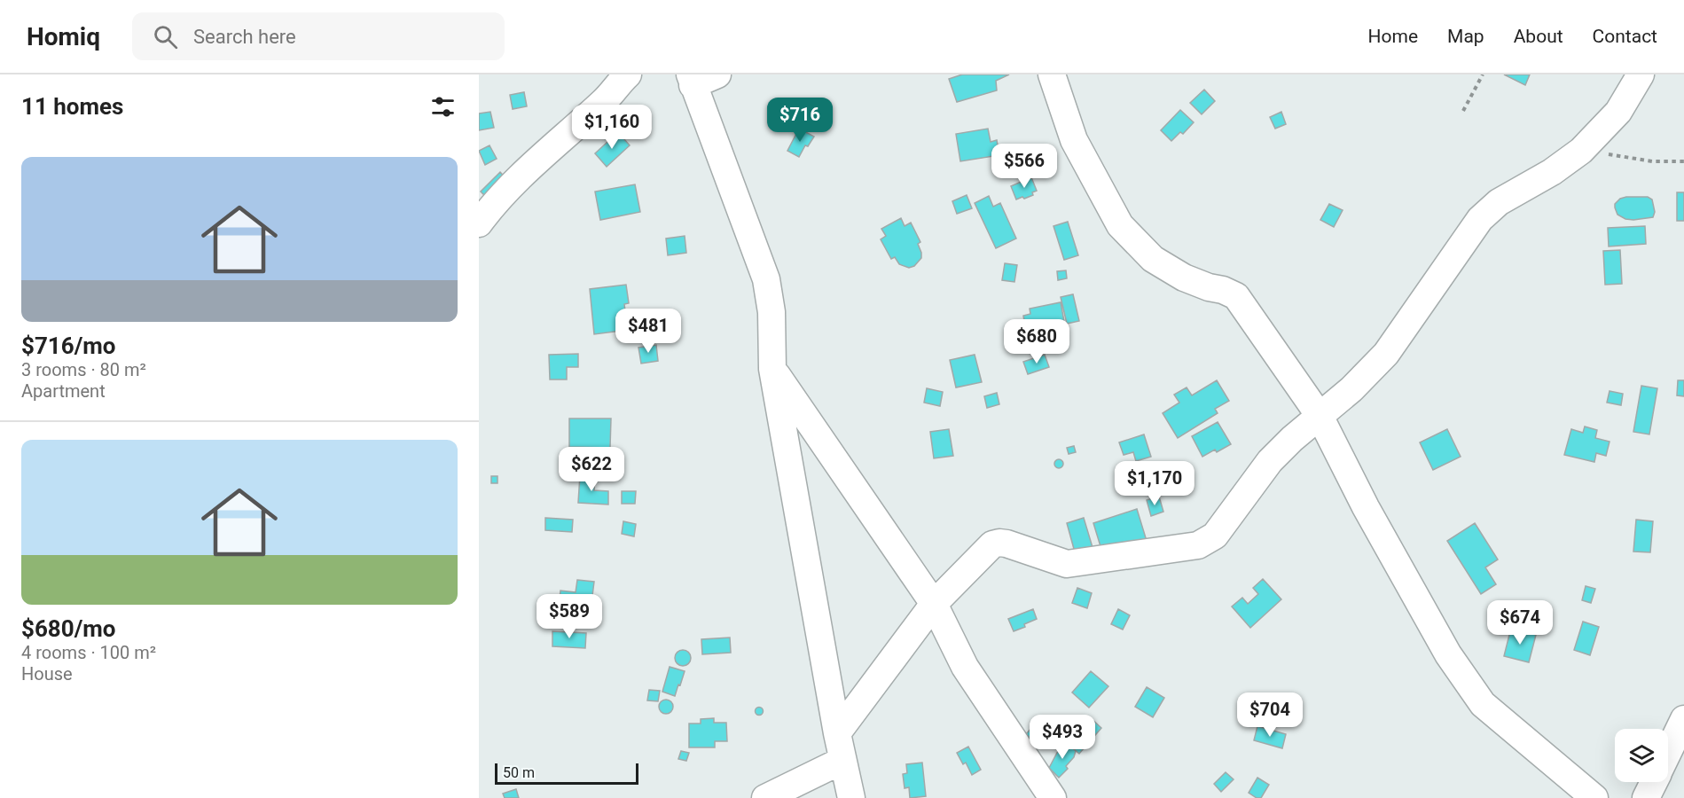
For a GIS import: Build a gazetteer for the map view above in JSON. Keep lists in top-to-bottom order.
{
  "scale_bar": "50 m",
  "page": {
    "header": "Homiq",
    "search": "Search here",
    "nav": [
      "Home",
      "Map",
      "About",
      "Contact"
    ],
    "heading": "11 homes",
    "price": [
      "$716",
      "$1,160",
      "$566",
      "$481",
      "$680",
      "$622",
      "$1,170",
      "$589",
      "$674",
      "$704",
      "$493"
    ],
    "list": [
      {
        "name": "$716/mo",
        "note": "3 rooms · 80 m² · Apartment"
      },
      {
        "name": "$680/mo",
        "note": "4 rooms · 100 m² · House"
      }
    ],
    "scale": "50 m"
  }
}
